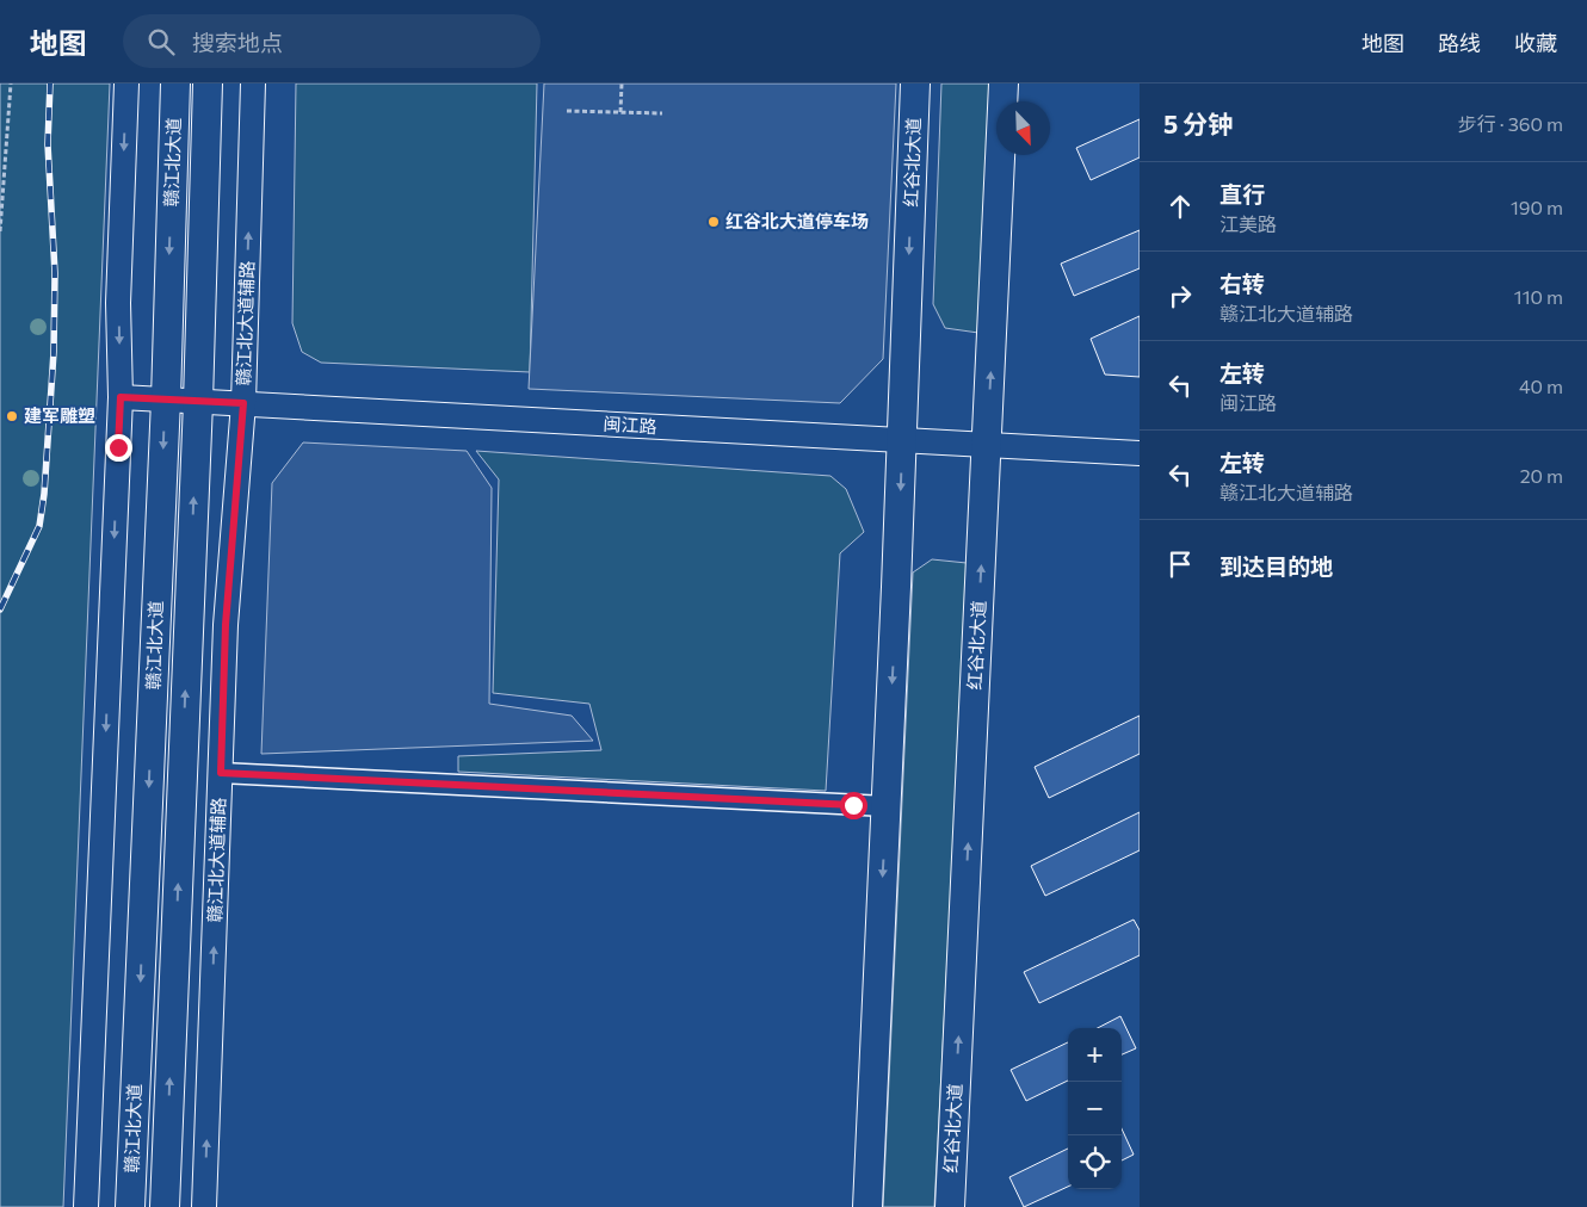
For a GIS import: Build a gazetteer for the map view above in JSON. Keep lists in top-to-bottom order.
{
  "streets": {
    "main road": ["赣江北大道", "红谷北大道"],
    "street": ["赣江北大道辅路", "闽江路"]
  },
  "crossings": [
    ["赣江北大道", "闽江路"],
    ["红谷北大道", "闽江路"],
    ["赣江北大道辅路", "闽江路"]
  ],
  "places": ["红谷北大道停车场", "建军雕塑"],
  "north": "bottom right",
  "page": {
    "header": "地图",
    "search": "搜索地点",
    "nav": ["地图", "路线", "收藏"],
    "heading": ["5 分钟", "步行 · 360 m"],
    "list": [
      ["直行", "江美路", "190 m"],
      ["右转", "赣江北大道辅路", "110 m"],
      ["左转", "闽江路", "40 m"],
      ["左转", "赣江北大道辅路", "20 m"],
      "到达目的地"
    ],
    "map_buttons": ["+", "−"]
  }
}
